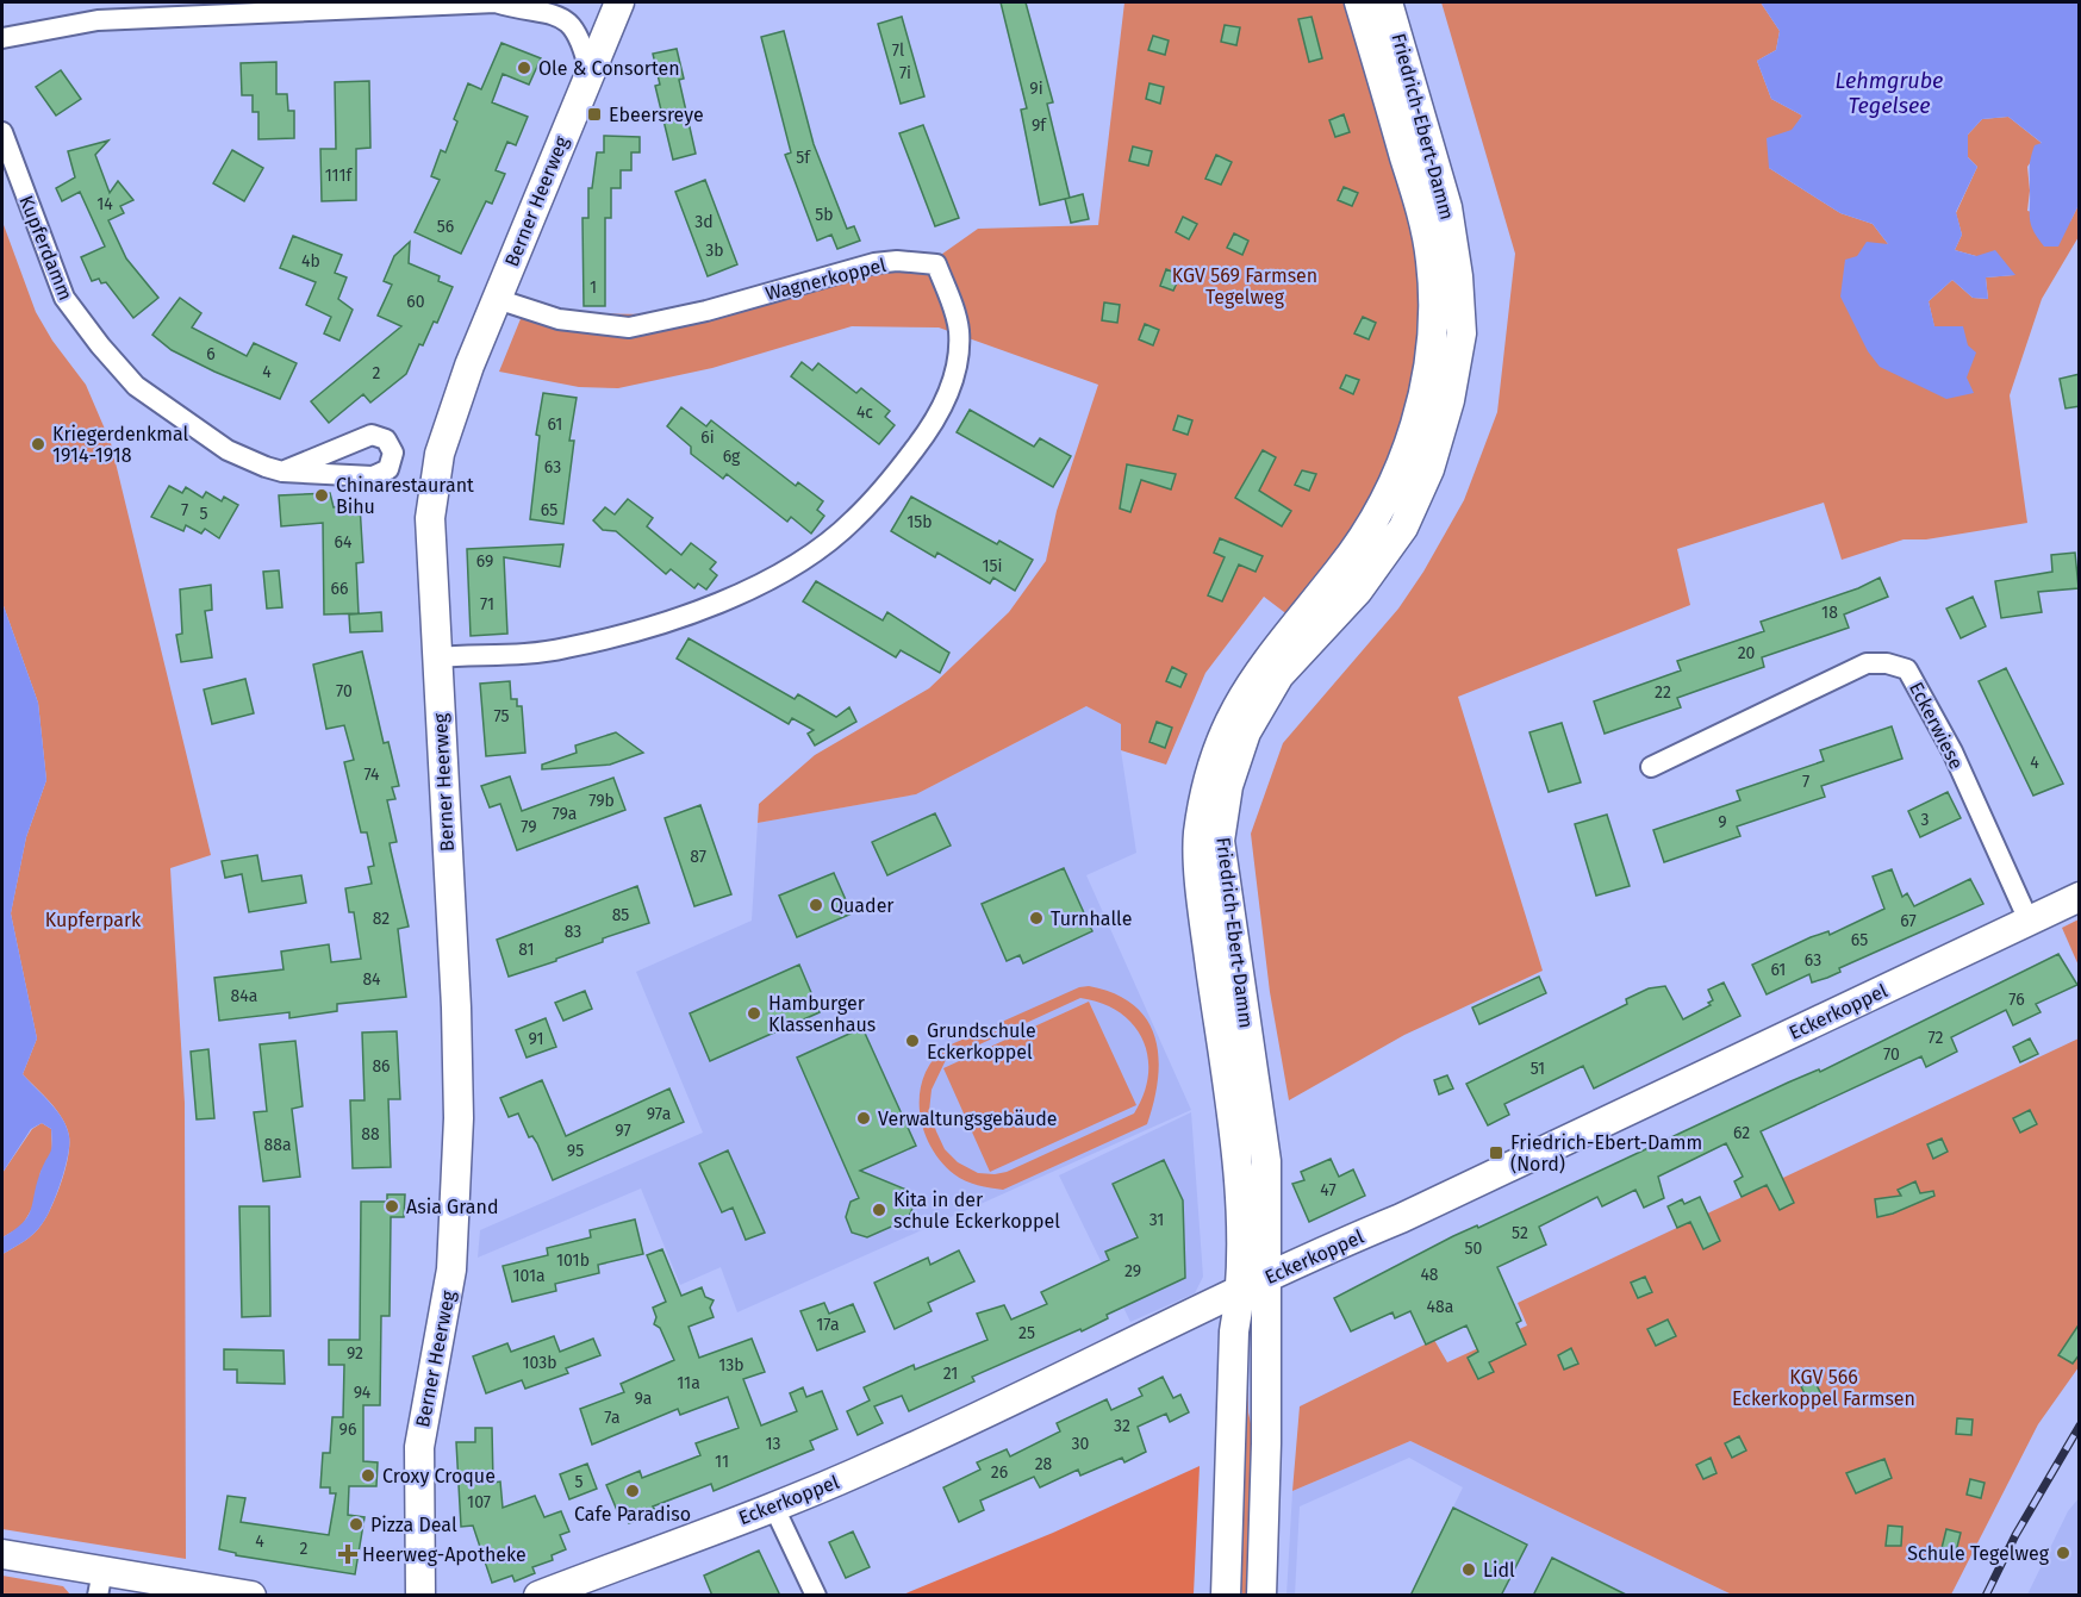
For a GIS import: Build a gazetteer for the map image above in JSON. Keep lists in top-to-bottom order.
{
  "streets": {
    "street": [
      "Friedrich-Ebert-Damm",
      "Berner Heerweg",
      "Kupferdamm",
      "Wagnerkoppel",
      "Eckerwiese",
      "Eckerkoppel"
    ]
  },
  "crossings": [
    ["Friedrich-Ebert-Damm", "Eckerkoppel"],
    ["Berner Heerweg", "Wagnerkoppel"],
    ["Eckerwiese", "Eckerkoppel"]
  ],
  "water": ["Lehmgrube Tegelsee"],
  "parks": ["KGV 569 Farmsen Tegelweg", "Kupferpark", "KGV 566 Eckerkoppel Farmsen"],
  "places": {
    "other": [
      "Ole & Consorten",
      "Kriegerdenkmal 1914-1918",
      "Chinarestaurant Bihu",
      "Quader",
      "Turnhalle",
      "Hamburger Klassenhaus",
      "Grundschule Eckerkoppel",
      "Verwaltungsgebäude",
      "Asia Grand",
      "Kita in der schule Eckerkoppel",
      "Croxy Croque",
      "Cafe Paradiso",
      "Pizza Deal",
      "Schule Tegelweg",
      "Lidl"
    ],
    "transit": ["Ebeersreye", "Friedrich-Ebert-Damm (Nord)"],
    "health": ["Heerweg-Apotheke"]
  },
  "house_numbers": [
    "7l",
    "7i",
    "9i",
    "9f",
    "5f",
    "111f",
    "14",
    "5b",
    "3d",
    "56",
    "3b",
    "4b",
    "1",
    "60",
    "6",
    "4",
    "2",
    "4c",
    "61",
    "6i",
    "6g",
    "63",
    "7",
    "65",
    "5",
    "15b",
    "64",
    "69",
    "15i",
    "66",
    "71",
    "18",
    "20",
    "70",
    "22",
    "75",
    "4",
    "74",
    "7",
    "79b",
    "79a",
    "3",
    "9",
    "79",
    "87",
    "85",
    "82",
    "67",
    "83",
    "65",
    "81",
    "63",
    "61",
    "84",
    "84a",
    "76",
    "72",
    "91",
    "70",
    "86",
    "51",
    "97a",
    "97",
    "62",
    "88",
    "88a",
    "95",
    "47",
    "31",
    "52",
    "50",
    "101b",
    "29",
    "48",
    "101a",
    "48a",
    "17a",
    "25",
    "92",
    "103b",
    "13b",
    "21",
    "11a",
    "94",
    "9a",
    "7a",
    "32",
    "96",
    "13",
    "30",
    "11",
    "28",
    "26",
    "5",
    "107",
    "4",
    "2"
  ]
}
